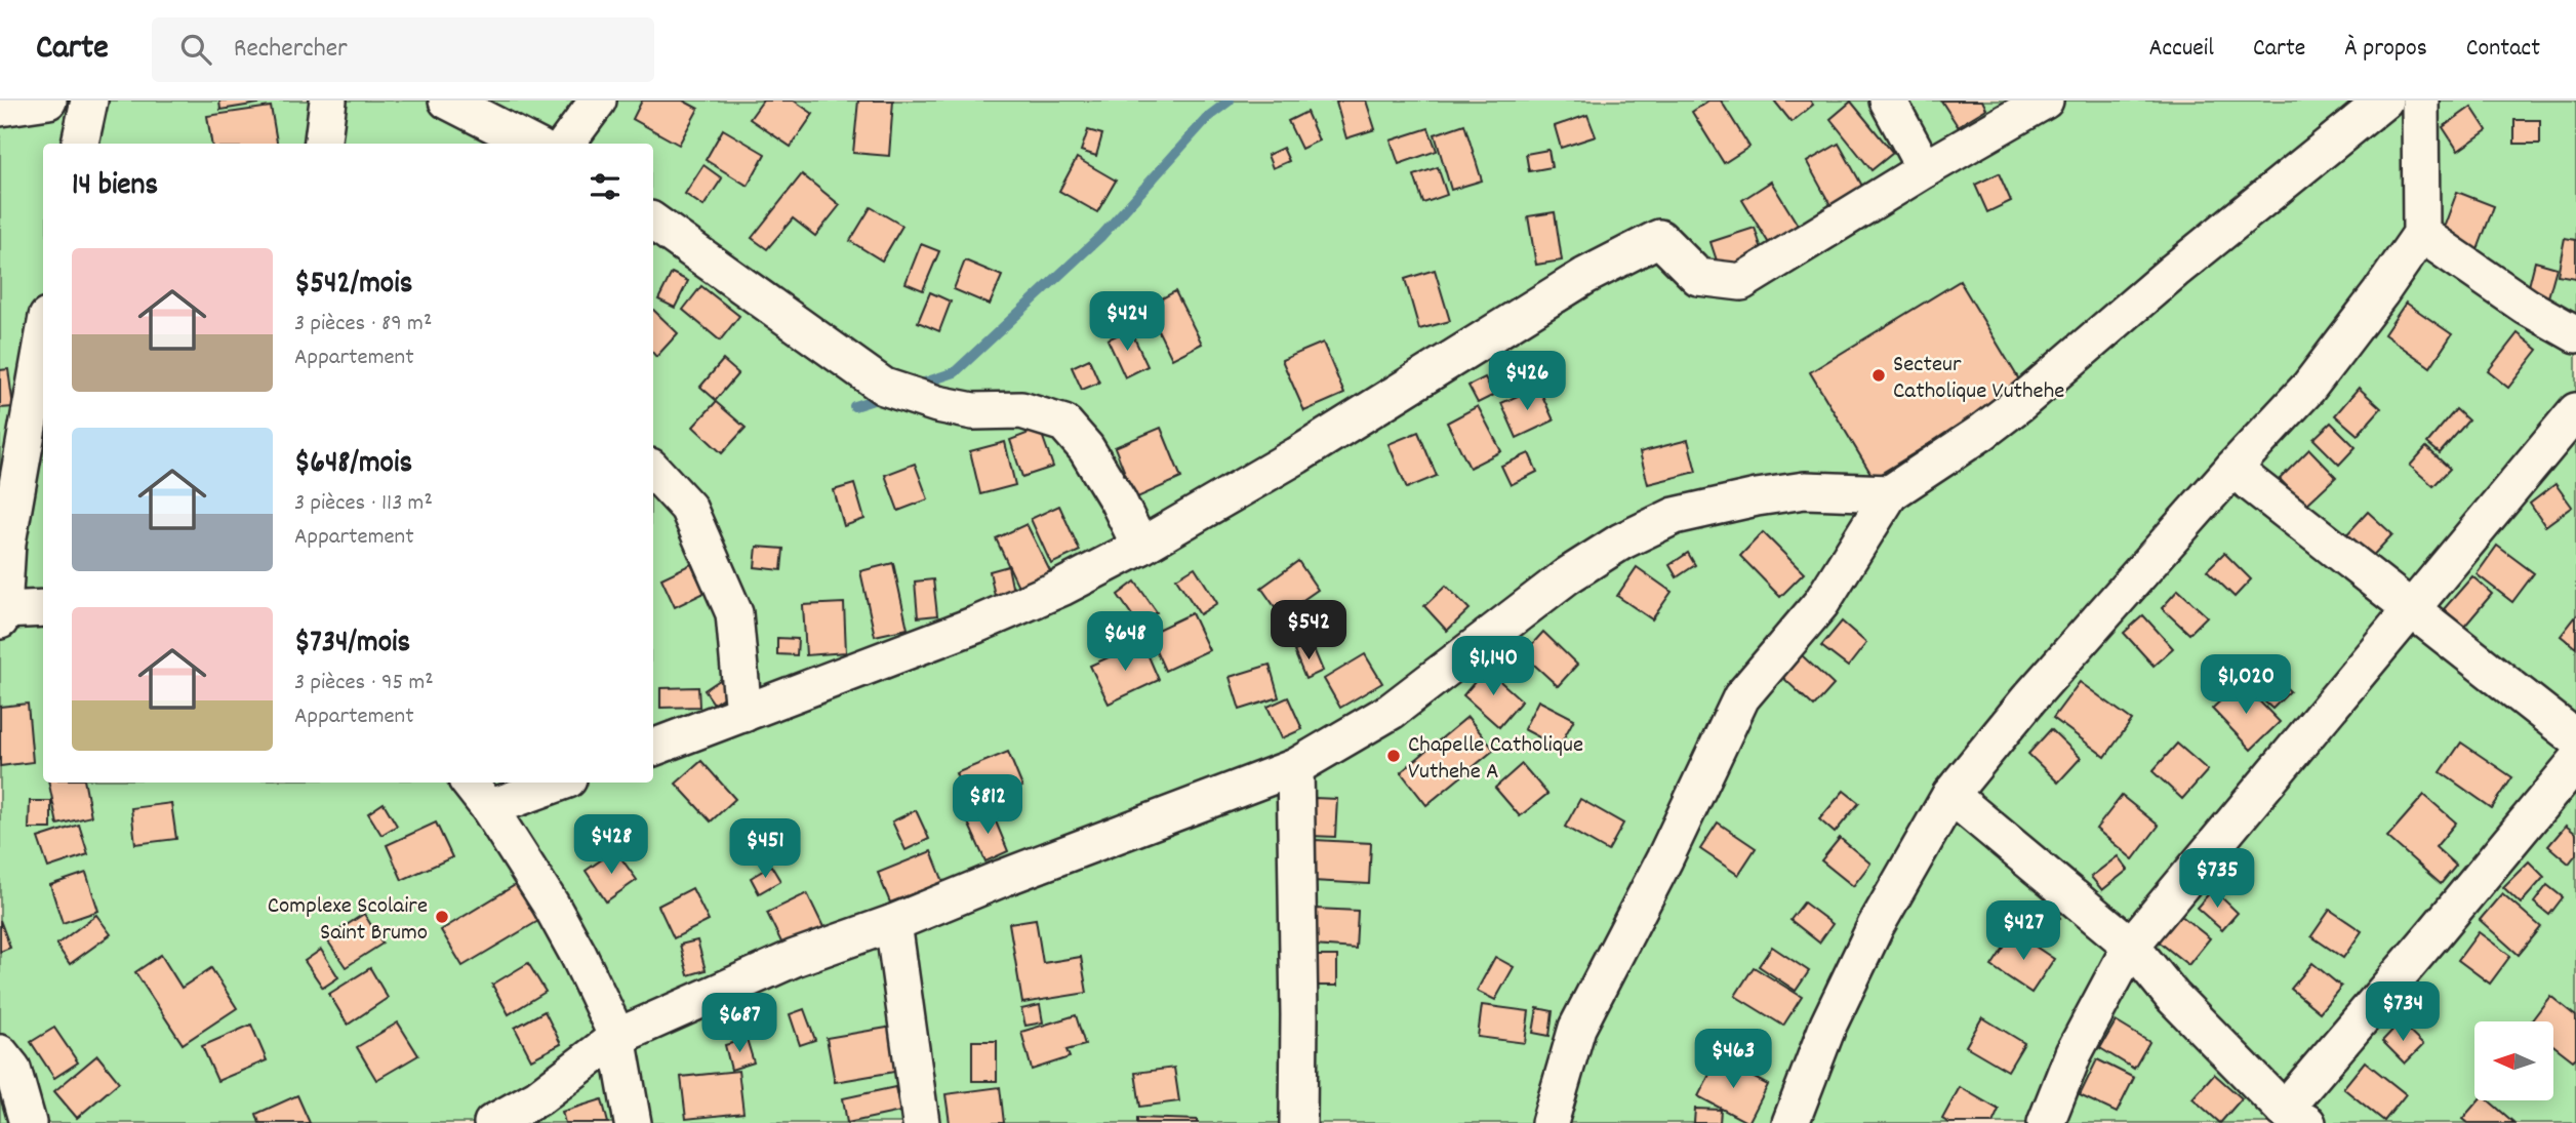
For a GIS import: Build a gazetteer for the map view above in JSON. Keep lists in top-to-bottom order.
{
  "places": ["Secteur Catholique Vuthehe", "Chapelle Catholique Vuthehe A", "Complexe Scolaire Saint Brumo"],
  "north": "left",
  "page": {
    "header": "Carte",
    "search": "Rechercher",
    "nav": [
      "Accueil",
      "Carte",
      "À propos",
      "Contact"
    ],
    "heading": "14 biens",
    "list": [
      {
        "name": "$542/mois",
        "note": "3 pièces · 89 m² · Appartement"
      },
      {
        "name": "$648/mois",
        "note": "3 pièces · 113 m² · Appartement"
      },
      {
        "name": "$734/mois",
        "note": "3 pièces · 95 m² · Appartement"
      }
    ],
    "price": [
      "$424",
      "$426",
      "$542",
      "$648",
      "$1,140",
      "$1,020",
      "$812",
      "$428",
      "$451",
      "$735",
      "$427",
      "$734",
      "$687",
      "$463"
    ]
  }
}
